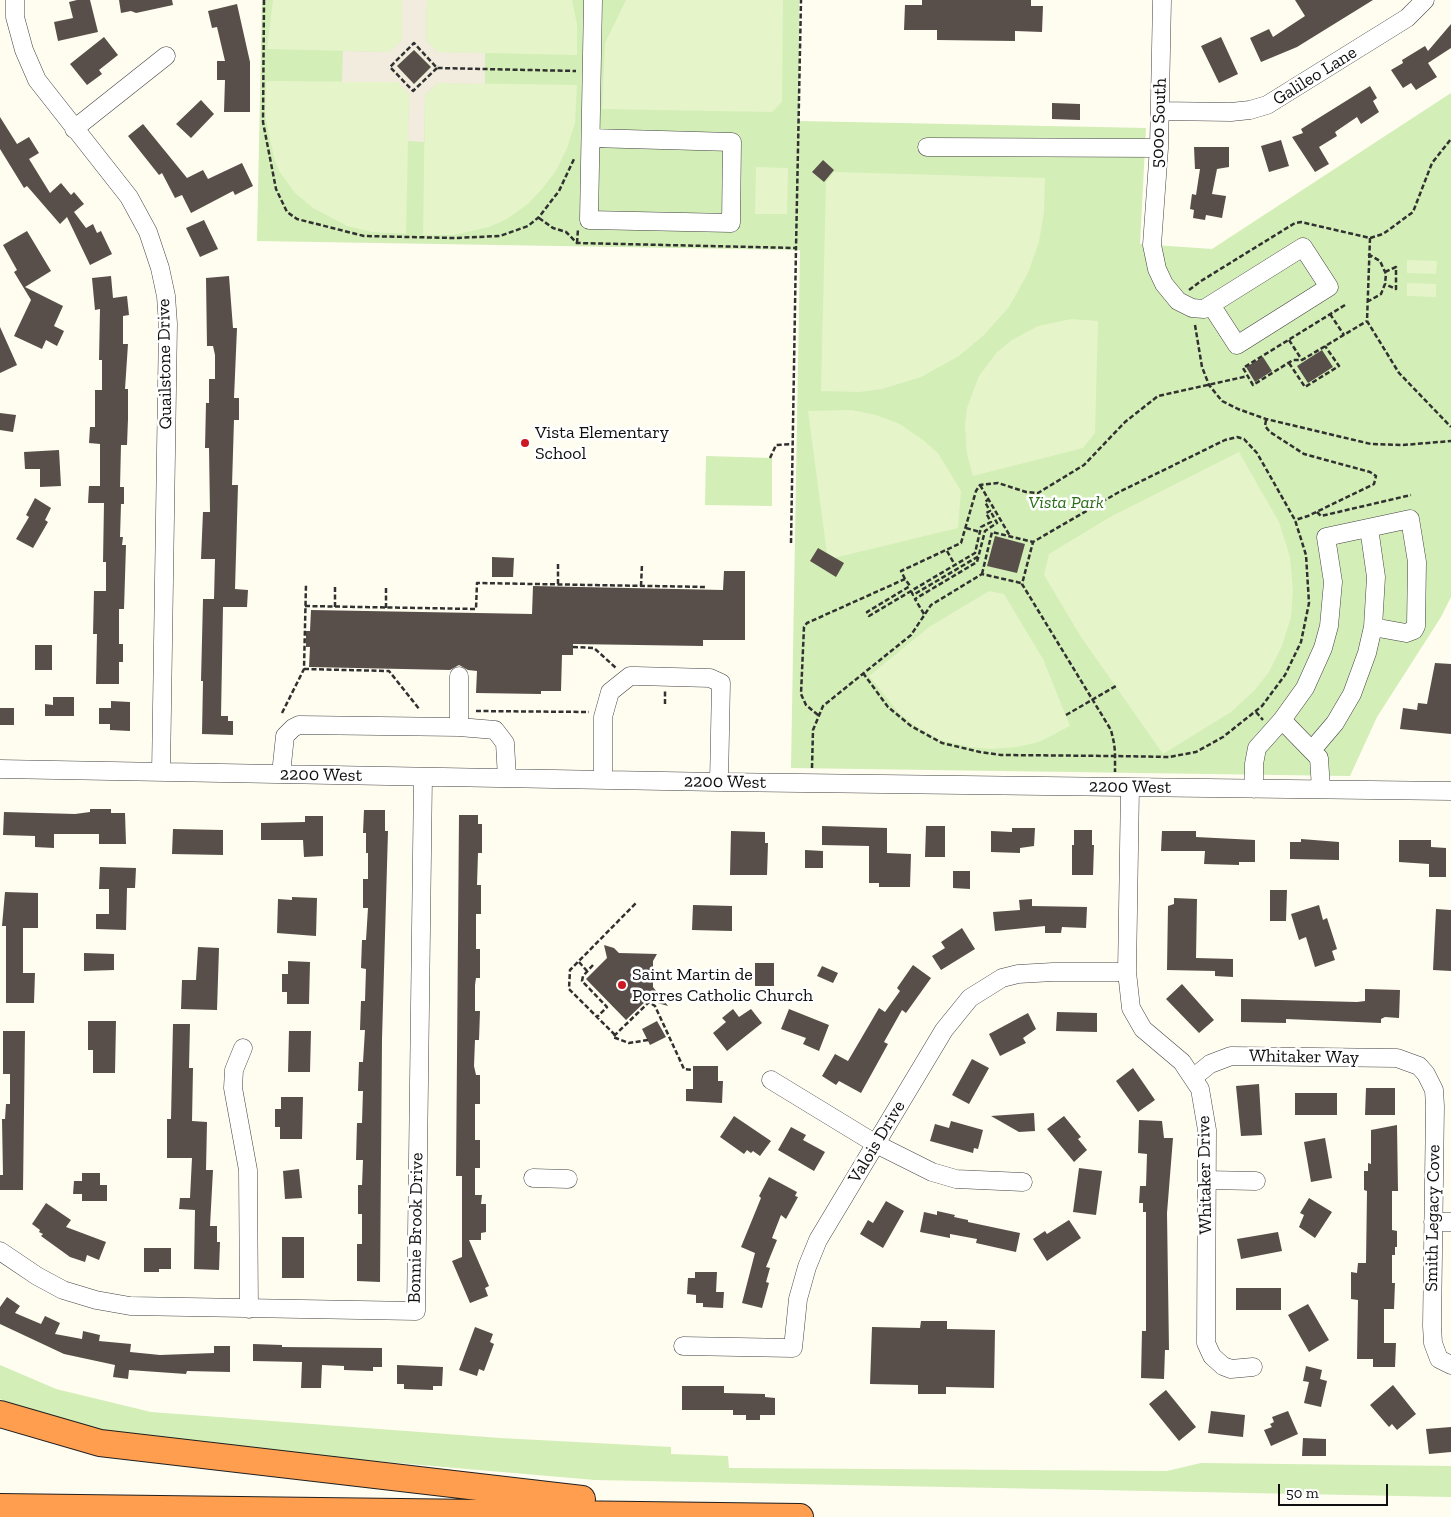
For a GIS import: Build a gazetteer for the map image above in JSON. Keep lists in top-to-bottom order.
{
  "streets": {
    "street": [
      "Galileo Lane",
      "5000 South",
      "Quailstone Drive",
      "2200 West",
      "Whitaker Way",
      "Valois Drive",
      "Whitaker Drive",
      "Smith Legacy Cove",
      "Bonnie Brook Drive"
    ]
  },
  "crossings": [
    ["Galileo Lane", "5000 South"],
    ["Quailstone Drive", "2200 West"],
    ["2200 West", "Whitaker Drive"],
    ["2200 West", "Bonnie Brook Drive"],
    ["Whitaker Way", "Whitaker Drive"],
    ["Whitaker Way", "Smith Legacy Cove"],
    ["Valois Drive", "Whitaker Drive"]
  ],
  "parks": ["Vista Park"],
  "places": ["Vista Elementary School", "Saint Martin de Porres Catholic Church"],
  "scale_bar": "50 m"
}
